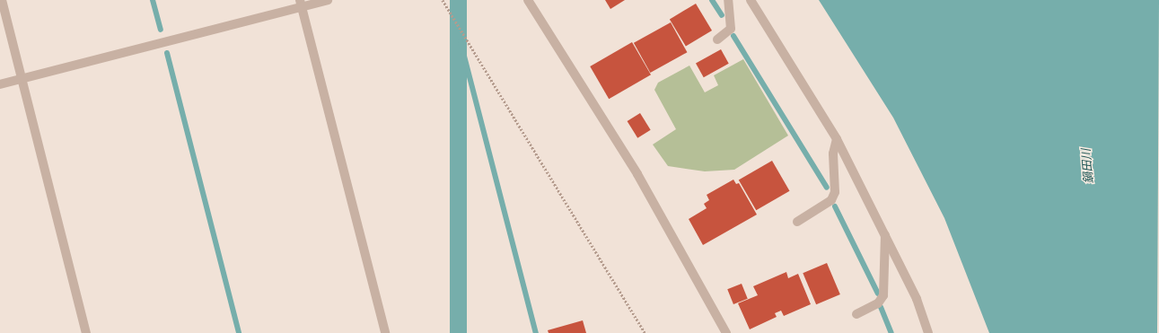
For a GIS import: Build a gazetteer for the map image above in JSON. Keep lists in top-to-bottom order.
{
  "water": ["鍋田川"]
}
